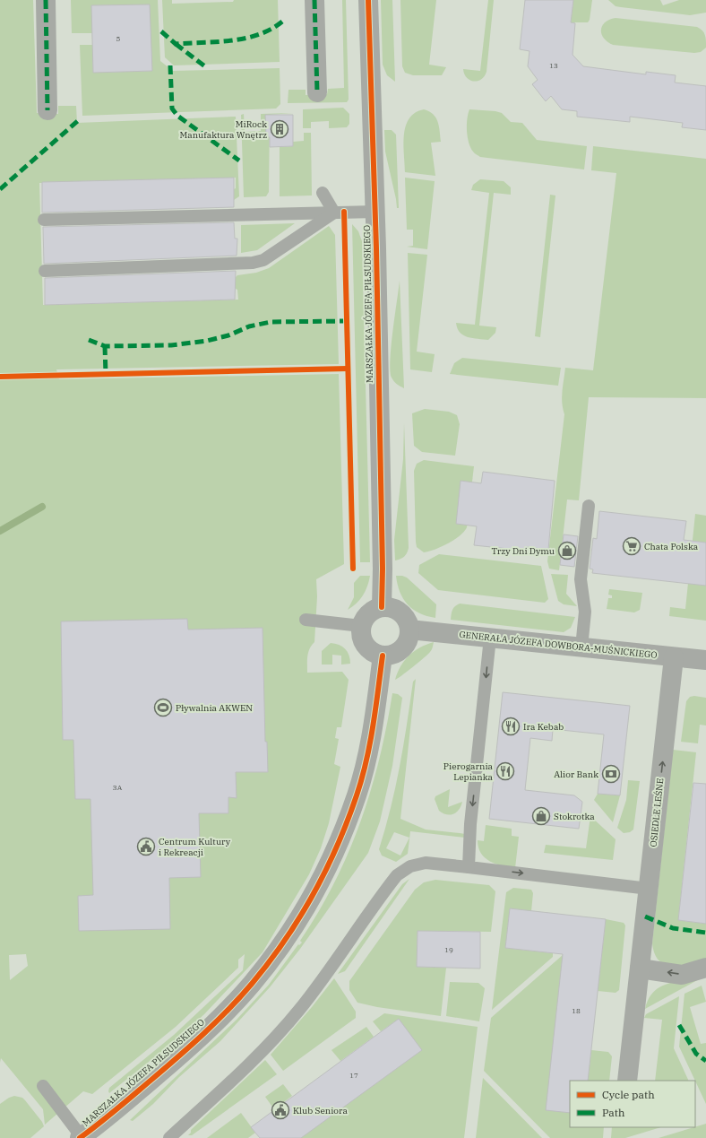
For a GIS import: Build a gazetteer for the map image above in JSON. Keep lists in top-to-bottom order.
{
  "streets": {
    "street": ["MARSZAŁKA JÓZEFA PIŁSUDSKIEGO", "GENERAŁA JÓZEFA DOWBORA-MUŚNICKIEGO", "OSIEDLE LEŚNE"]
  },
  "crossings": [
    ["MARSZAŁKA JÓZEFA PIŁSUDSKIEGO", "GENERAŁA JÓZEFA DOWBORA-MUŚNICKIEGO"],
    ["GENERAŁA JÓZEFA DOWBORA-MUŚNICKIEGO", "OSIEDLE LEŚNE"]
  ],
  "one_way": ["OSIEDLE LEŚNE"],
  "places": {
    "building": ["MiRock Manufaktura Wnętrz"],
    "supermarket": ["Chata Polska"],
    "shop": ["Trzy Dni Dymu", "Stokrotka"],
    "sports": ["Pływalnia AKWEN"],
    "restaurant": ["Ira Kebab", "Pierogarnia Lepianka"],
    "bank": ["Alior Bank"],
    "public building": ["Centrum Kultury i Rekreacji", "Klub Seniora"]
  },
  "house_numbers": [
    "5",
    "13",
    "3A",
    "19",
    "18",
    "17"
  ],
  "legend": ["Cycle path", "Path"]
}
